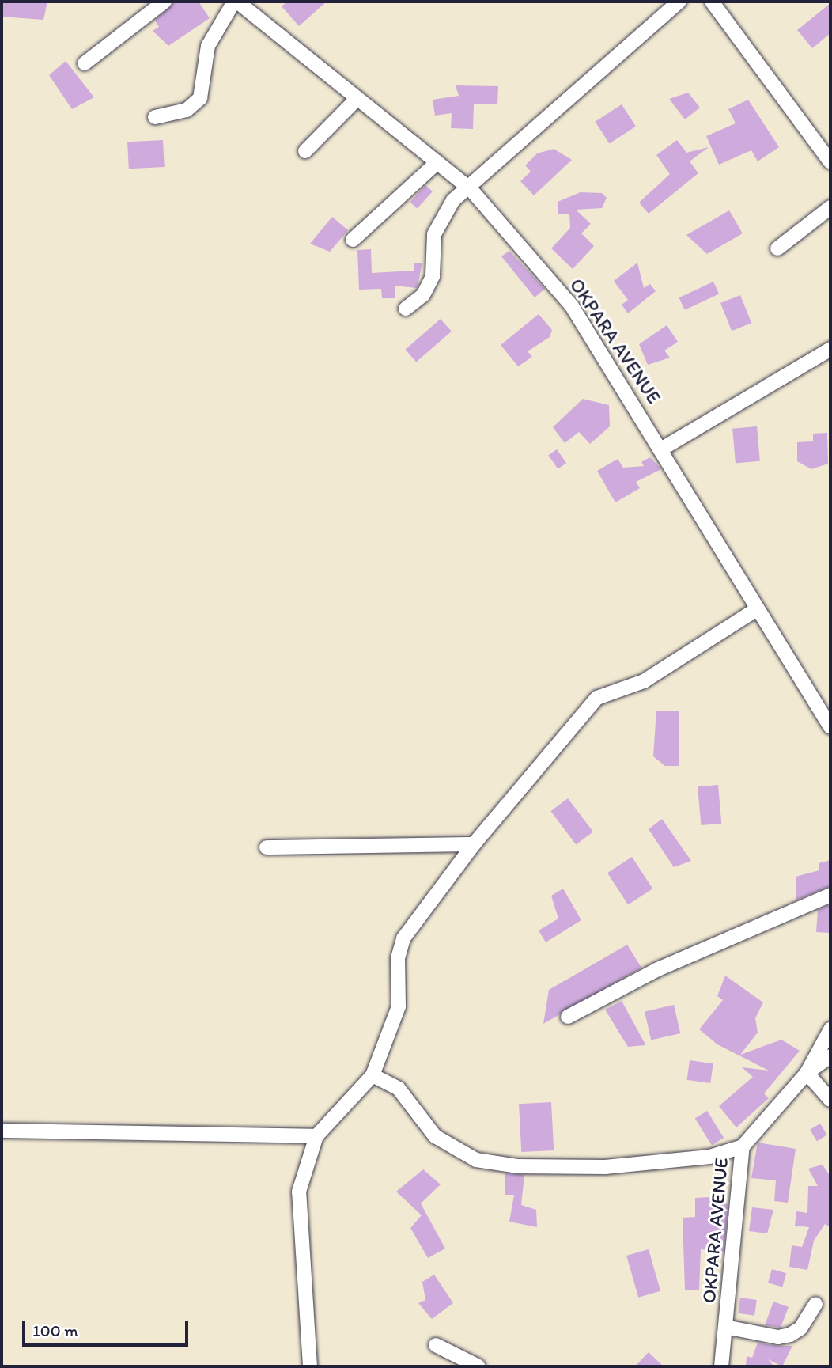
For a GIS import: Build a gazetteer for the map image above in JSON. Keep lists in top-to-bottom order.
{
  "streets": {
    "street": ["OKPARA AVENUE"]
  },
  "scale_bar": "100 m"
}
